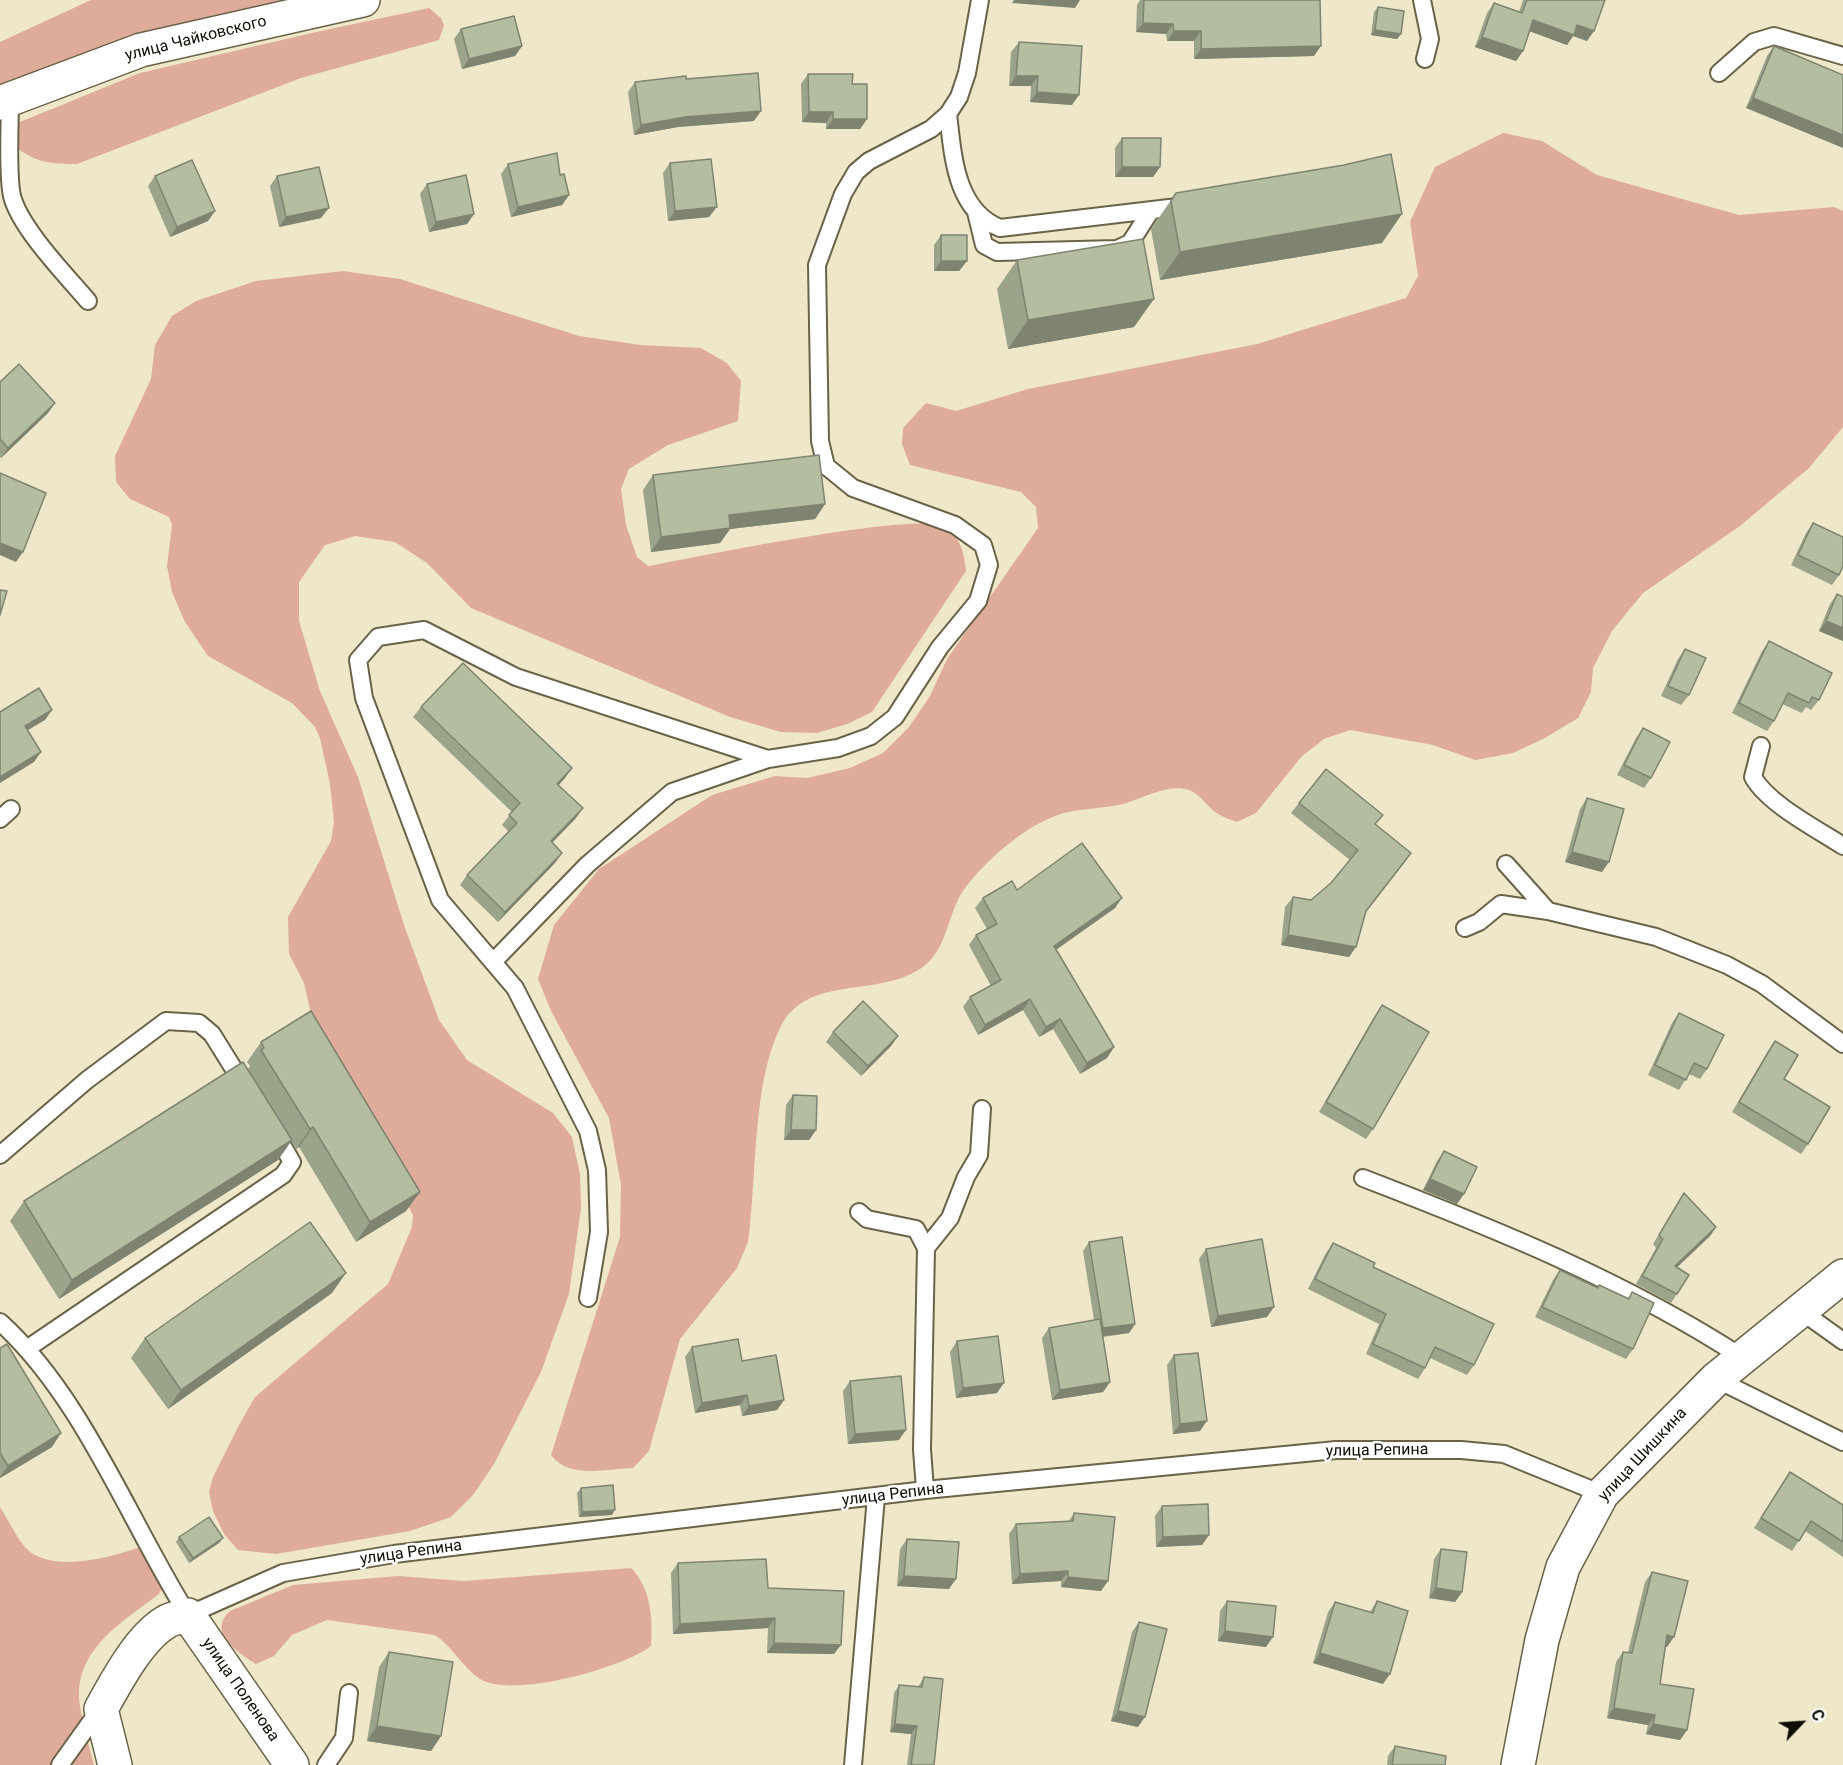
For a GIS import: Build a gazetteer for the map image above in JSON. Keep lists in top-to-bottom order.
{
  "streets": {
    "street": ["улица Чайковского", "улица Шишкина", "улица Поленова"],
    "lane": ["улица Репина"]
  },
  "crossings": [
    ["улица Репина", "улица Шишкина"],
    ["улица Репина", "улица Поленова"]
  ],
  "north": "top right"
}
